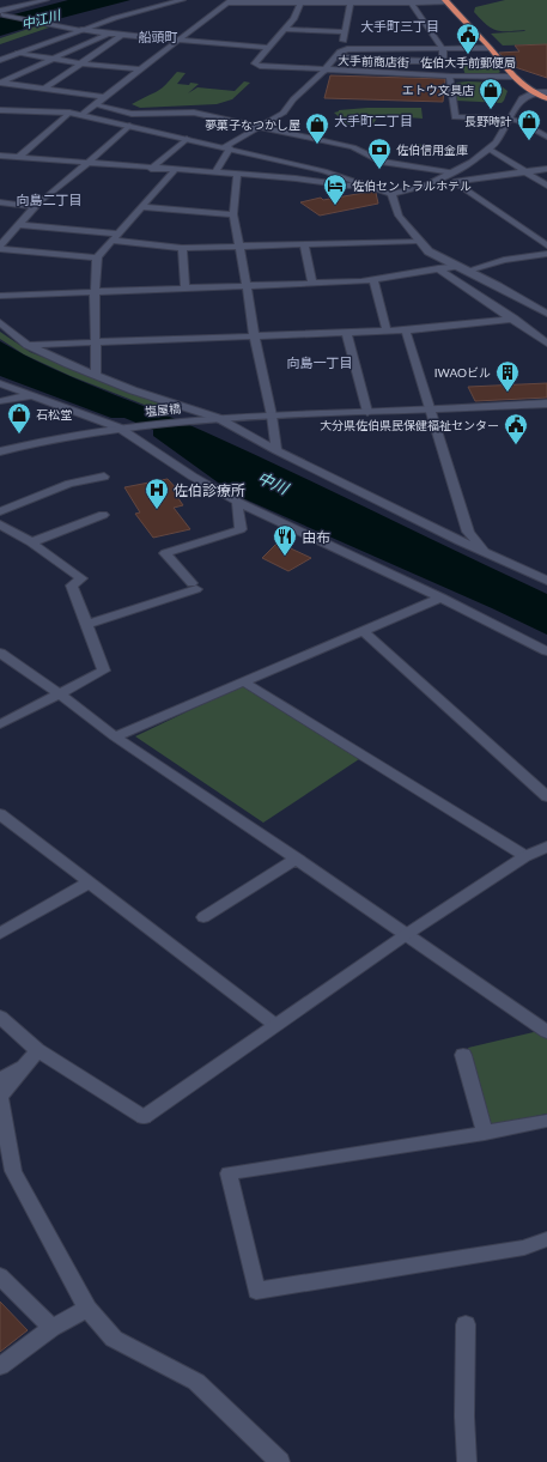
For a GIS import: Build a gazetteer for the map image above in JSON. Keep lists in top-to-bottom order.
{
  "streets": {
    "street": ["大手前商店街", "塩屋橋"]
  },
  "districts": [
    "大手町三丁目",
    "船頭町",
    "大手町二丁目",
    "向島二丁目",
    "向島一丁目"
  ],
  "water": ["中江川", "中川"],
  "places": {
    "public building": ["佐伯大手前郵便局", "大分県佐伯県民保健福祉センター"],
    "shop": [
      "エトウ文具店",
      "長野時計",
      "夢菓子なつかし屋",
      "石松堂"
    ],
    "bank": ["佐伯信用金庫"],
    "hotel": ["佐伯セントラルホテル"],
    "building": ["IWAOビル"],
    "hospital": ["佐伯診療所"],
    "restaurant": ["由布"]
  }
}
